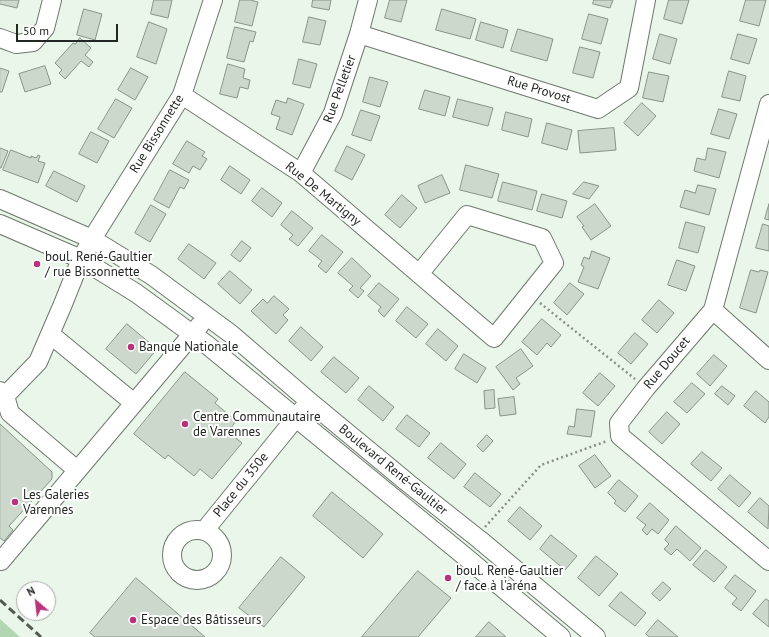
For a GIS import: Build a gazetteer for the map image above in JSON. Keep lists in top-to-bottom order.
{
  "streets": {
    "street": [
      "Rue Pelletier",
      "Rue Provost",
      "Rue Bissonnette",
      "Rue De Martigny",
      "Rue Doucet",
      "Boulevard René-Gaultier",
      "Place du 350e"
    ]
  },
  "crossings": [
    ["Rue Pelletier", "Rue Provost"],
    ["Rue Pelletier", "Rue De Martigny"],
    ["Rue Bissonnette", "Rue De Martigny"],
    ["Rue Bissonnette", "Boulevard René-Gaultier"],
    ["Boulevard René-Gaultier", "Place du 350e"]
  ],
  "places": [
    "boul. René-Gaultier / rue Bissonnette",
    "Banque Nationale",
    "Centre Communautaire de Varennes",
    "Les Galeries Varennes",
    "boul. René-Gaultier / face à l'aréna",
    "Espace des Bâtisseurs"
  ],
  "scale_bar": "50 m",
  "north": "top left"
}
